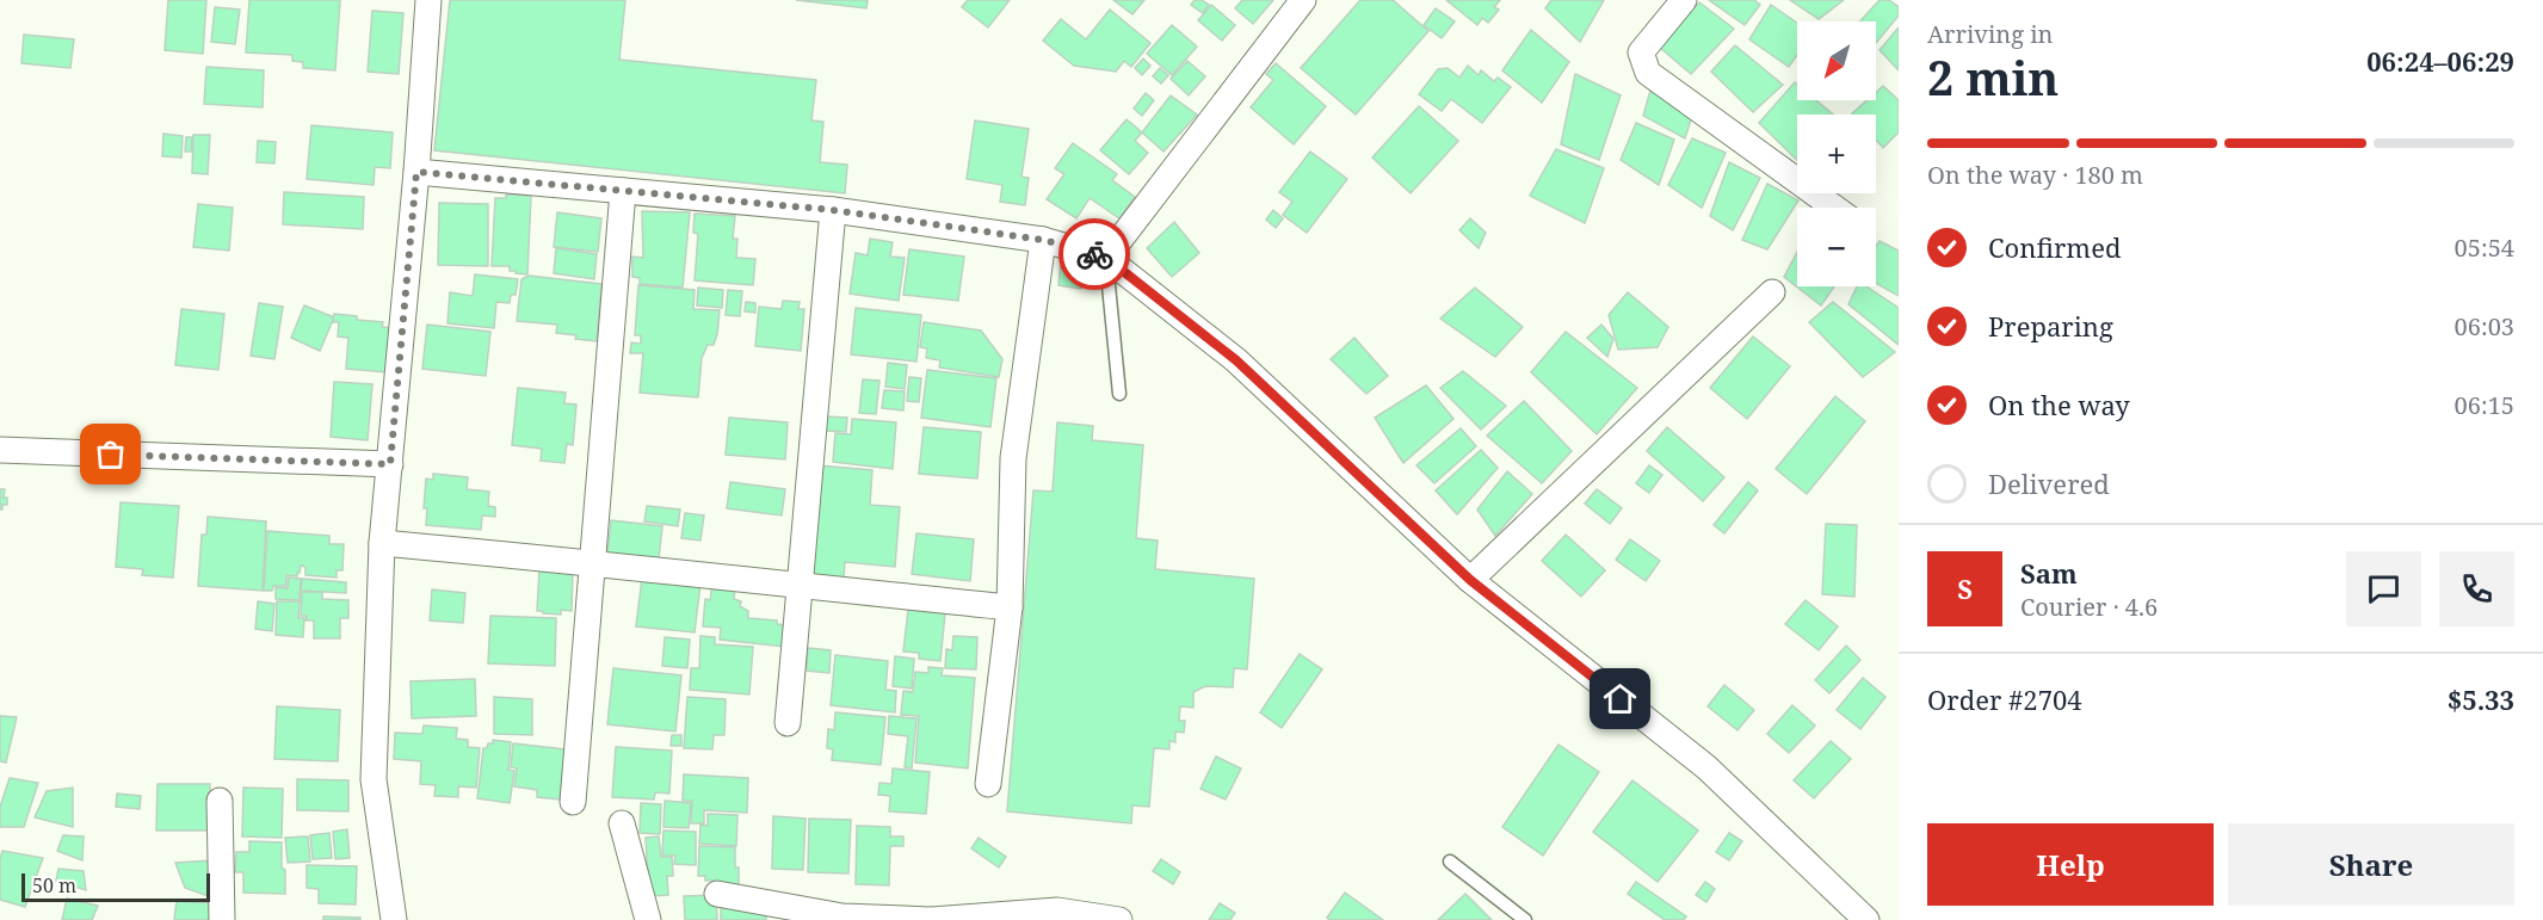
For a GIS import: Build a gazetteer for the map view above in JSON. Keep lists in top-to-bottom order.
{
  "scale_bar": "50 m",
  "north": "bottom left",
  "page": {
    "heading": ["2 min", "Arriving in", "06:24–06:29"],
    "panel": [
      "Sam",
      "Courier · 4.6",
      "Order #2704",
      "$5.33"
    ],
    "map_buttons": ["+", "−"],
    "bar": "On the way · 180 m",
    "list": [
      ["Confirmed", "05:54"],
      ["Preparing", "06:03"],
      ["On the way", "06:15"],
      "Delivered"
    ],
    "round": "S",
    "buttons": ["Help", "Share"],
    "scale": "50 m"
  }
}
